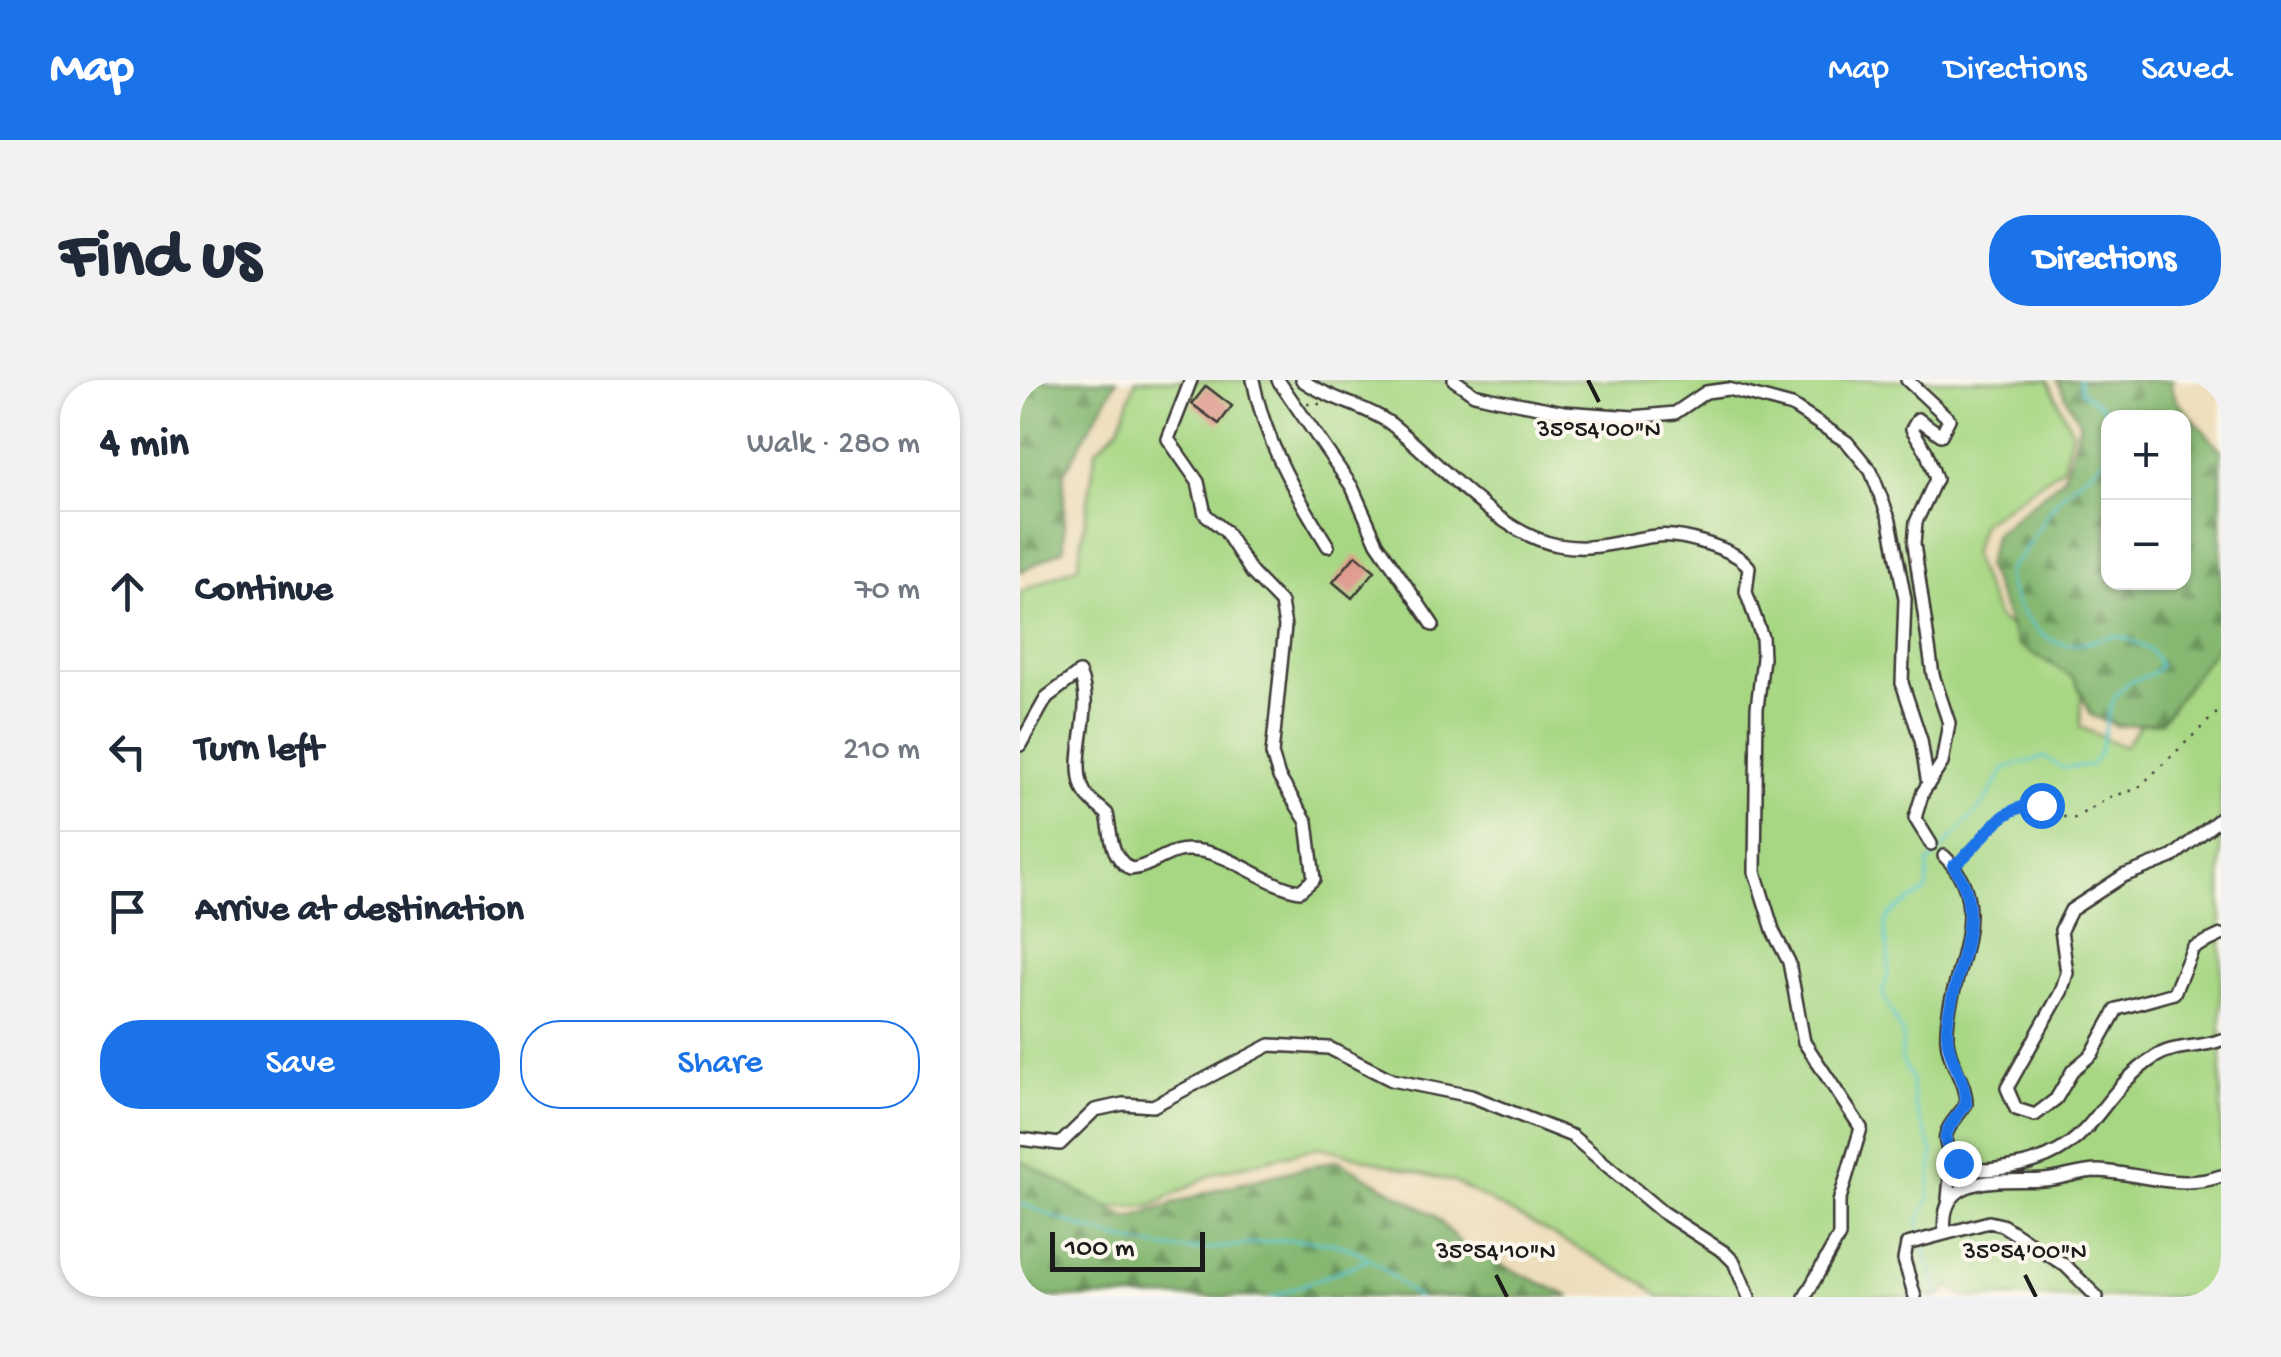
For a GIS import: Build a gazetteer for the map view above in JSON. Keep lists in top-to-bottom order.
{
  "scale_bar": "100 m",
  "page": {
    "header": "Map",
    "nav": ["Map", "Directions", "Saved"],
    "buttons": [
      "Directions",
      ["Save", "Share"]
    ],
    "title": "Find us",
    "heading": ["4 min", "Walk · 280 m"],
    "map_buttons": ["+", "−"],
    "list": [
      ["Continue", "70 m"],
      ["Turn left", "210 m"],
      "Arrive at destination"
    ],
    "scale": "100 m"
  },
  "coordinates": ["35°54'00\"N", "35°54'10\"N"]
}
